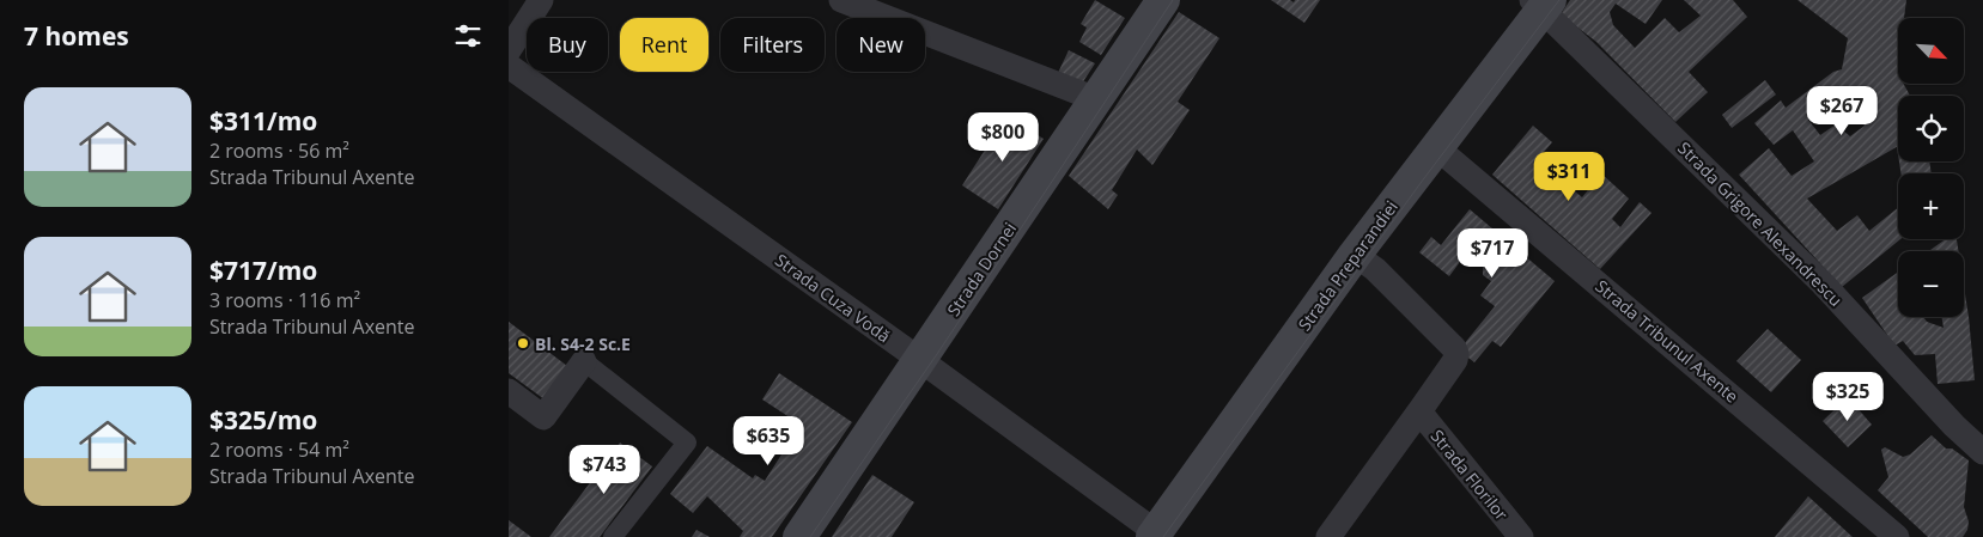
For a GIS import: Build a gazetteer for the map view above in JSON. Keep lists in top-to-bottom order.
{
  "streets": {
    "main road": ["Strada Preparandiei", "Strada Dornei"],
    "street": [
      "Strada Grigore Alexandrescu",
      "Strada Cuza Vodă",
      "Strada Tribunul Axente",
      "Strada Florilor"
    ]
  },
  "crossings": [
    ["Strada Grigore Alexandrescu", "Strada Preparandiei"],
    ["Strada Preparandiei", "Strada Cuza Vodă"],
    ["Strada Preparandiei", "Strada Tribunul Axente"],
    ["Strada Preparandiei", "Strada Florilor"],
    ["Strada Dornei", "Strada Cuza Vodă"]
  ],
  "places": ["Bl. S4-2 Sc.E"],
  "north": "bottom right",
  "page": {
    "heading": "7 homes",
    "map_buttons": ["+", "−"],
    "chip": [
      "Buy",
      "Rent",
      "Filters",
      "New"
    ],
    "list": [
      {
        "name": "$311/mo",
        "note": "2 rooms · 56 m² · Strada Tribunul Axente"
      },
      {
        "name": "$717/mo",
        "note": "3 rooms · 116 m² · Strada Tribunul Axente"
      },
      {
        "name": "$325/mo",
        "note": "2 rooms · 54 m² · Strada Tribunul Axente"
      }
    ],
    "price": [
      "$267",
      "$800",
      "$311",
      "$717",
      "$325",
      "$635",
      "$743"
    ]
  }
}
